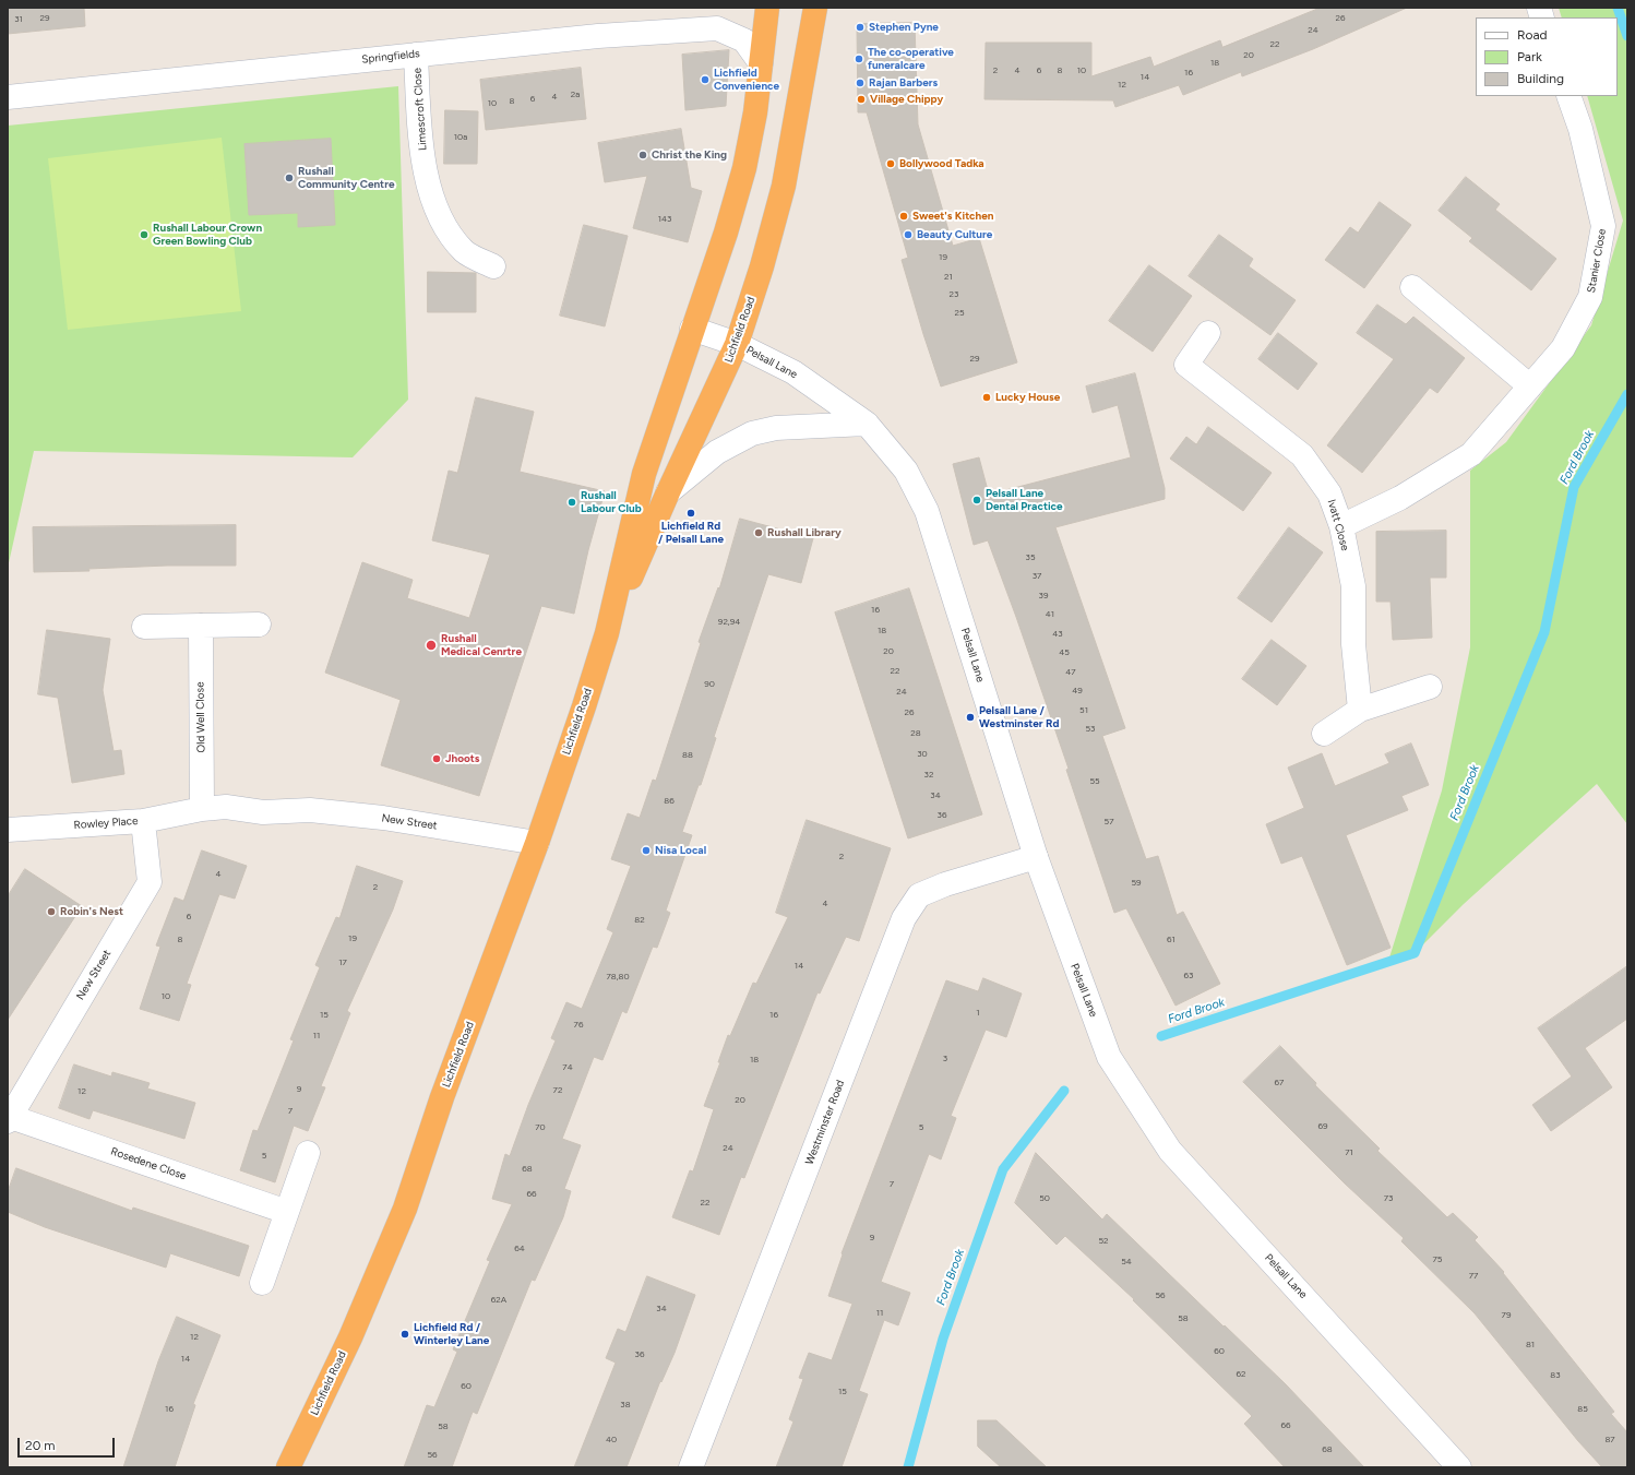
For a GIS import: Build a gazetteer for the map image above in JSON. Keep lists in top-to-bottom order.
{
  "streets": {
    "highway": ["Lichfield Road"],
    "street": [
      "Springfields",
      "Limescroft Close",
      "Stanier Close",
      "Pelsall Lane",
      "Ivatt Close",
      "Old Well Close",
      "New Street",
      "Rowley Place",
      "Westminster Road",
      "Rosedene Close"
    ]
  },
  "crossings": [
    ["Springfields", "Limescroft Close"],
    ["Springfields", "Lichfield Road"],
    ["Stanier Close", "Ivatt Close"],
    ["Lichfield Road", "Pelsall Lane"],
    ["Lichfield Road", "New Street"],
    ["Pelsall Lane", "Westminster Road"],
    ["Old Well Close", "New Street"],
    ["Old Well Close", "Rowley Place"],
    ["New Street", "Rowley Place"],
    ["New Street", "Rosedene Close"]
  ],
  "water": ["Ford Brook"],
  "places": [
    "Stephen Pyne",
    "The co-operative funeralcare",
    "Lichfield Convenience",
    "Rajan Barbers",
    "Village Chippy",
    "Christ the King",
    "Bollywood Tadka",
    "Rushall Community Centre",
    "Sweet's Kitchen",
    "Rushall Labour Crown Green Bowling Club",
    "Beauty Culture",
    "Lucky House",
    "Pelsall Lane Dental Practice",
    "Rushall Labour Club",
    "Lichfield Rd / Pelsall Lane",
    "Rushall Library",
    "Rushall Medical Cenrtre",
    "Pelsall Lane / Westminster Rd",
    "Jhoots",
    "Nisa Local",
    "Robin's Nest",
    "Lichfield Rd / Winterley Lane"
  ],
  "house_numbers": [
    "29",
    "26",
    "31",
    "24",
    "22",
    "20",
    "18",
    "2",
    "4",
    "6",
    "8",
    "10",
    "16",
    "14",
    "12",
    "2a",
    "4",
    "6",
    "8",
    "10",
    "10a",
    "143",
    "19",
    "21",
    "23",
    "25",
    "29",
    "35",
    "37",
    "39",
    "16",
    "41",
    "92,94",
    "18",
    "43",
    "20",
    "45",
    "22",
    "47",
    "90",
    "49",
    "24",
    "51",
    "26",
    "53",
    "28",
    "30",
    "88",
    "32",
    "55",
    "34",
    "86",
    "36",
    "57",
    "2",
    "4",
    "59",
    "2",
    "4",
    "6",
    "82",
    "19",
    "8",
    "61",
    "17",
    "14",
    "63",
    "78,80",
    "10",
    "1",
    "15",
    "16",
    "76",
    "11",
    "3",
    "18",
    "74",
    "67",
    "9",
    "72",
    "12",
    "20",
    "7",
    "69",
    "70",
    "5",
    "24",
    "71",
    "5",
    "68",
    "7",
    "66",
    "50",
    "73",
    "22",
    "9",
    "52",
    "64",
    "75",
    "54",
    "77",
    "56",
    "62A",
    "34",
    "11",
    "79",
    "58",
    "12",
    "81",
    "60",
    "36",
    "14",
    "62",
    "83",
    "60",
    "15",
    "38",
    "16",
    "85",
    "66",
    "58",
    "40",
    "87",
    "68",
    "56"
  ],
  "legend": ["Road", "Park", "Building"],
  "scale_bar": "20 m"
}
